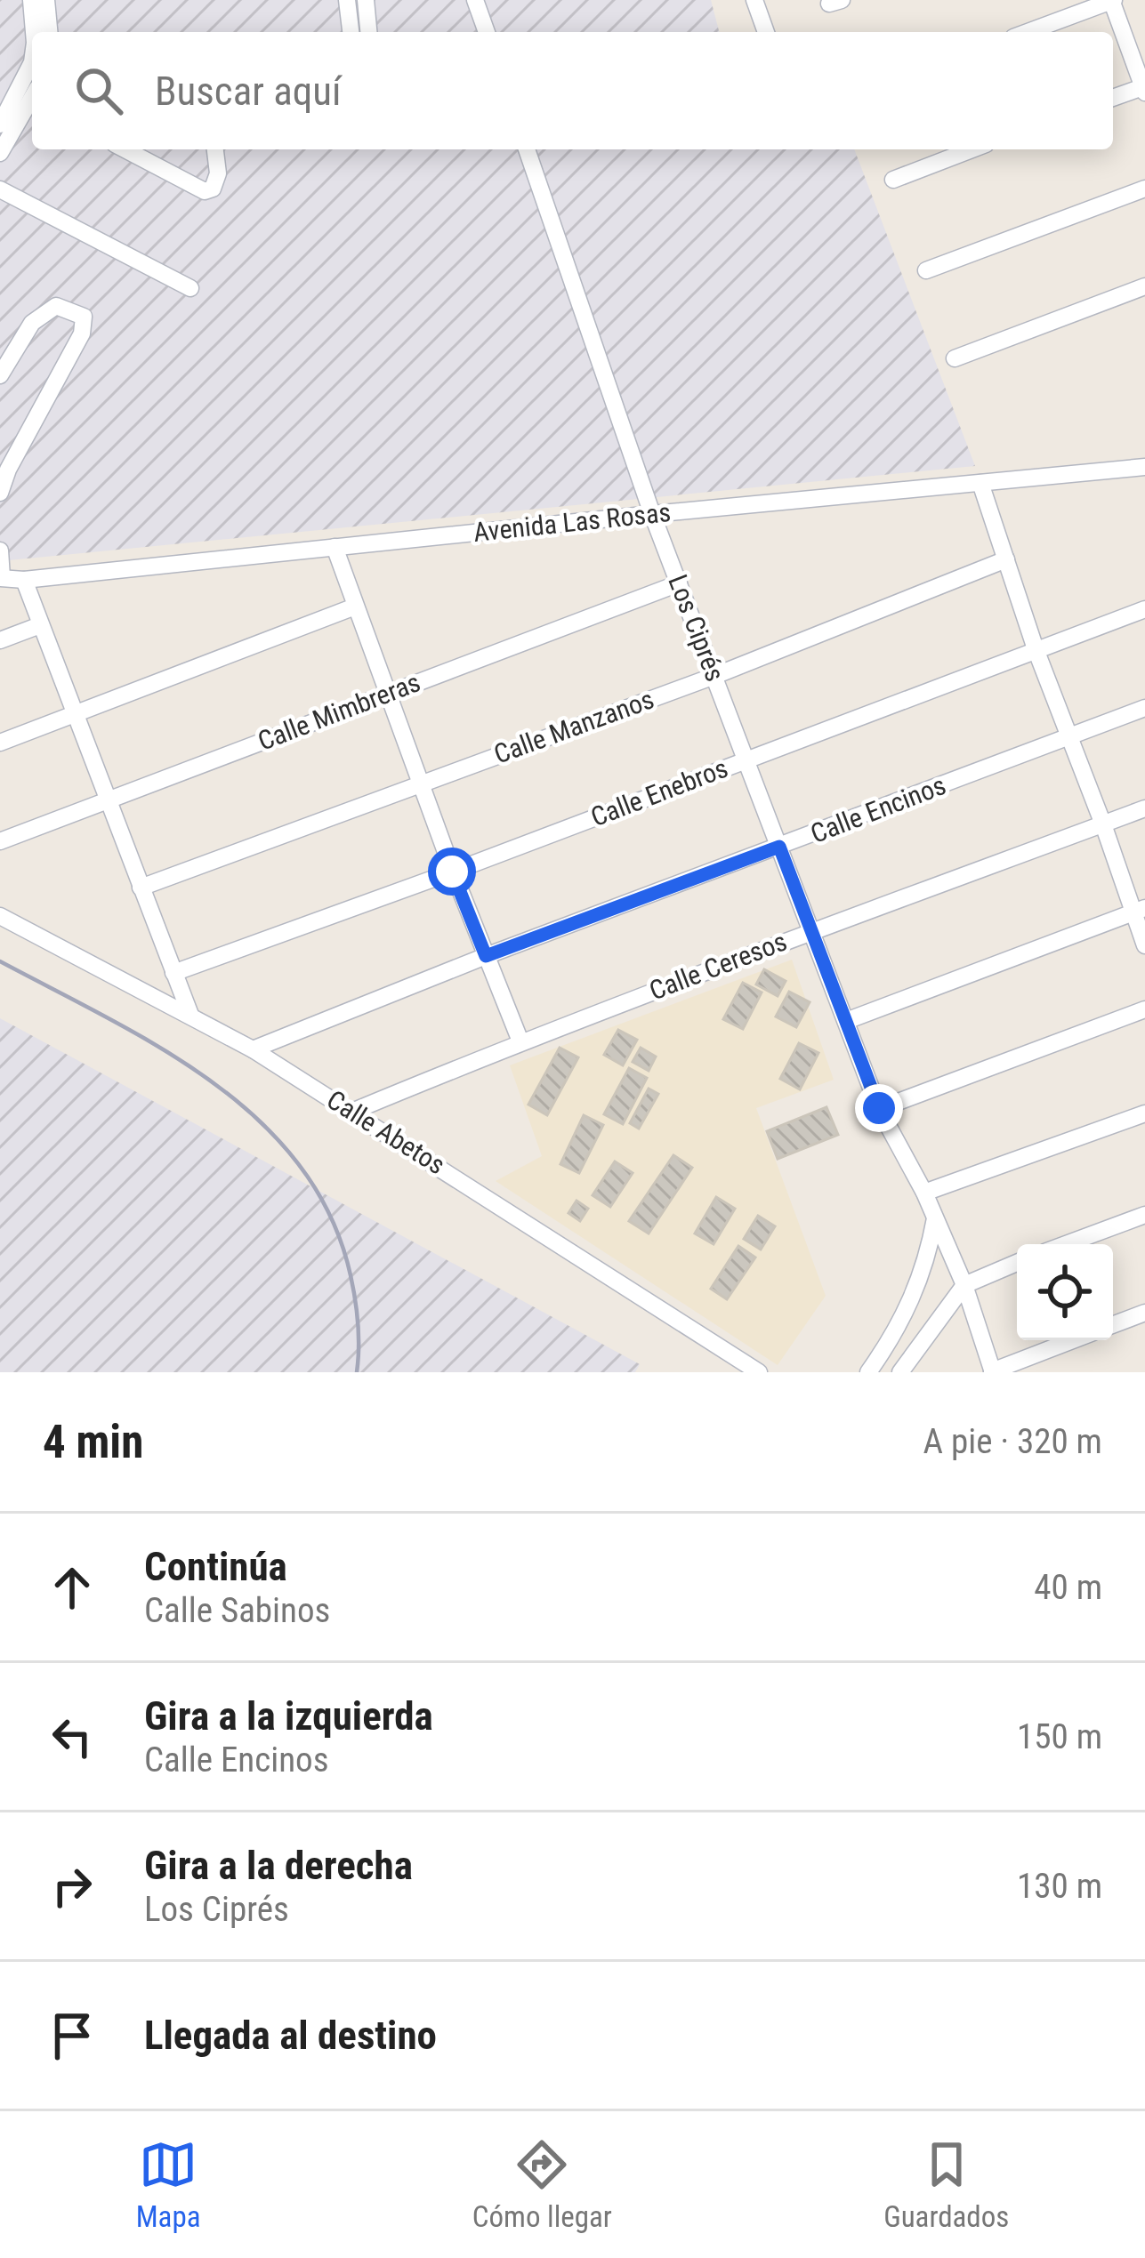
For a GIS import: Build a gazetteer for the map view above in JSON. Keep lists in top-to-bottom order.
{
  "streets": {
    "street": [
      "Avenida Las Rosas",
      "Los Ciprés",
      "Calle Mimbreras",
      "Calle Manzanos",
      "Calle Enebros",
      "Calle Encinos",
      "Calle Ceresos",
      "Calle Abetos"
    ]
  },
  "crossings": [
    ["Avenida Las Rosas", "Los Ciprés"],
    ["Los Ciprés", "Calle Mimbreras"],
    ["Los Ciprés", "Calle Manzanos"],
    ["Los Ciprés", "Calle Enebros"],
    ["Los Ciprés", "Calle Encinos"],
    ["Los Ciprés", "Calle Ceresos"],
    ["Calle Encinos", "Calle Abetos"],
    ["Calle Ceresos", "Calle Abetos"]
  ],
  "page": {
    "search": "Buscar aquí",
    "heading": ["4 min", "A pie · 320 m"],
    "list": [
      ["Continúa", "Calle Sabinos", "40 m"],
      ["Gira a la izquierda", "Calle Encinos", "150 m"],
      ["Gira a la derecha", "Los Ciprés", "130 m"],
      "Llegada al destino"
    ],
    "nav": ["Mapa", "Cómo llegar", "Guardados"]
  }
}
